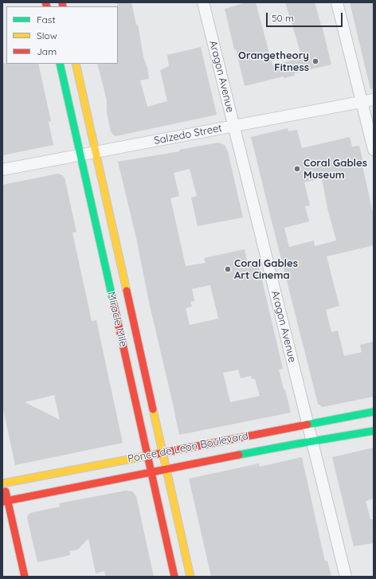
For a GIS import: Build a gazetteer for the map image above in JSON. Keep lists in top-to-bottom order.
{
  "streets": {
    "main road": ["Miracle Mile", "Ponce de Leon Boulevard"],
    "street": ["Aragon Avenue", "Salzedo Street"]
  },
  "crossings": [
    ["Aragon Avenue", "Salzedo Street"],
    ["Aragon Avenue", "Ponce de Leon Boulevard"],
    ["Salzedo Street", "Miracle Mile"],
    ["Miracle Mile", "Ponce de Leon Boulevard"]
  ],
  "places": ["Orangetheory Fitness", "Coral Gables Museum", "Coral Gables Art Cinema"],
  "legend": ["Fast", "Slow", "Jam"],
  "scale_bar": "50 m"
}
